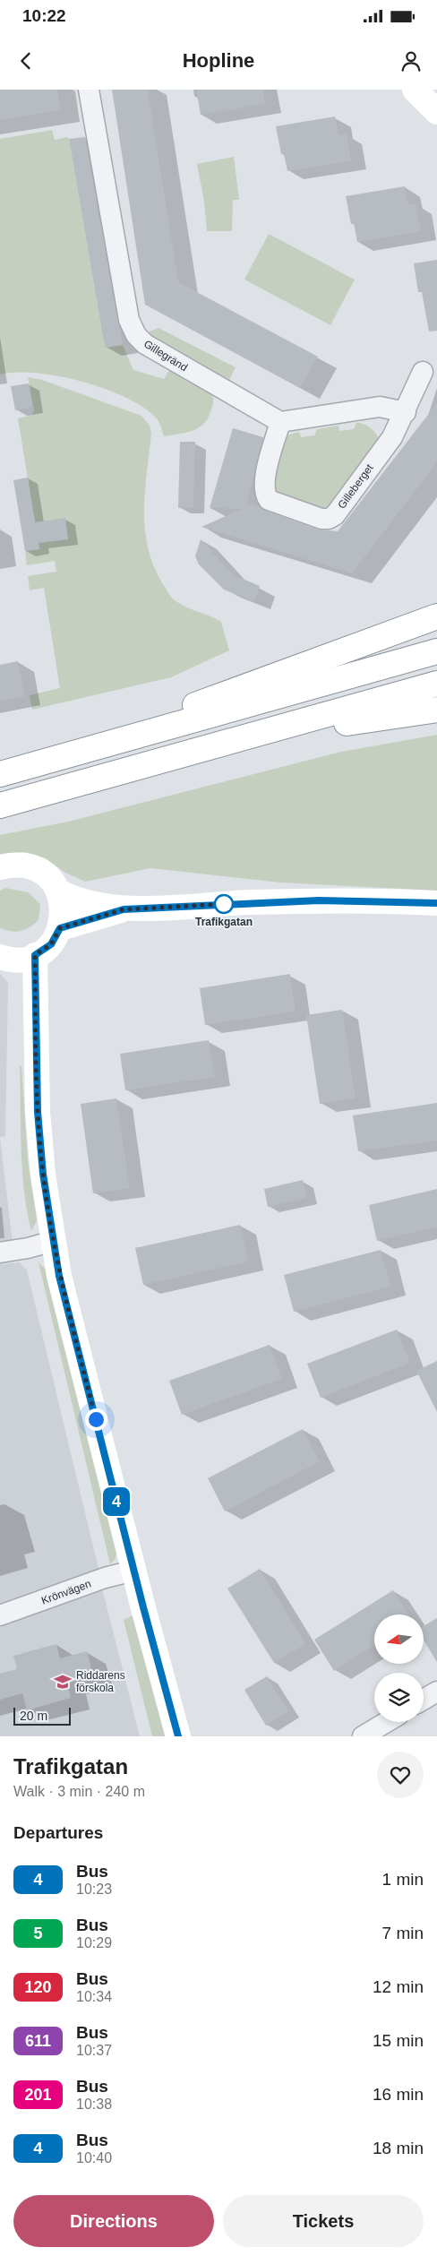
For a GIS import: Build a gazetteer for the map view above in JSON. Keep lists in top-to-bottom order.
{
  "streets": {
    "street": ["Gillegränd", "Gilleberget", "Krönvägen"]
  },
  "crossings": [
    ["Gillegränd", "Gilleberget"]
  ],
  "places": {
    "other": ["Trafikgatan"],
    "school or university": ["Riddarens förskola"]
  },
  "lines": ["bus line 4"],
  "scale_bar": "20 m",
  "north": "left",
  "page": {
    "status": "10:22",
    "header": "Hopline",
    "on_map": "4",
    "scale": "20 m",
    "heading": [
      ["Trafikgatan", "Walk · 3 min · 240 m"],
      "Departures"
    ],
    "list": [
      {
        "mark": "4",
        "name": "Bus",
        "note": "10:23",
        "value": "1 min"
      },
      {
        "mark": "5",
        "name": "Bus",
        "note": "10:29",
        "value": "7 min"
      },
      {
        "mark": "120",
        "name": "Bus",
        "note": "10:34",
        "value": "12 min"
      },
      {
        "mark": "611",
        "name": "Bus",
        "note": "10:37",
        "value": "15 min"
      },
      {
        "mark": "201",
        "name": "Bus",
        "note": "10:38",
        "value": "16 min"
      },
      {
        "mark": "4",
        "name": "Bus",
        "note": "10:40",
        "value": "18 min"
      }
    ],
    "buttons": ["Directions", "Tickets"]
  }
}
